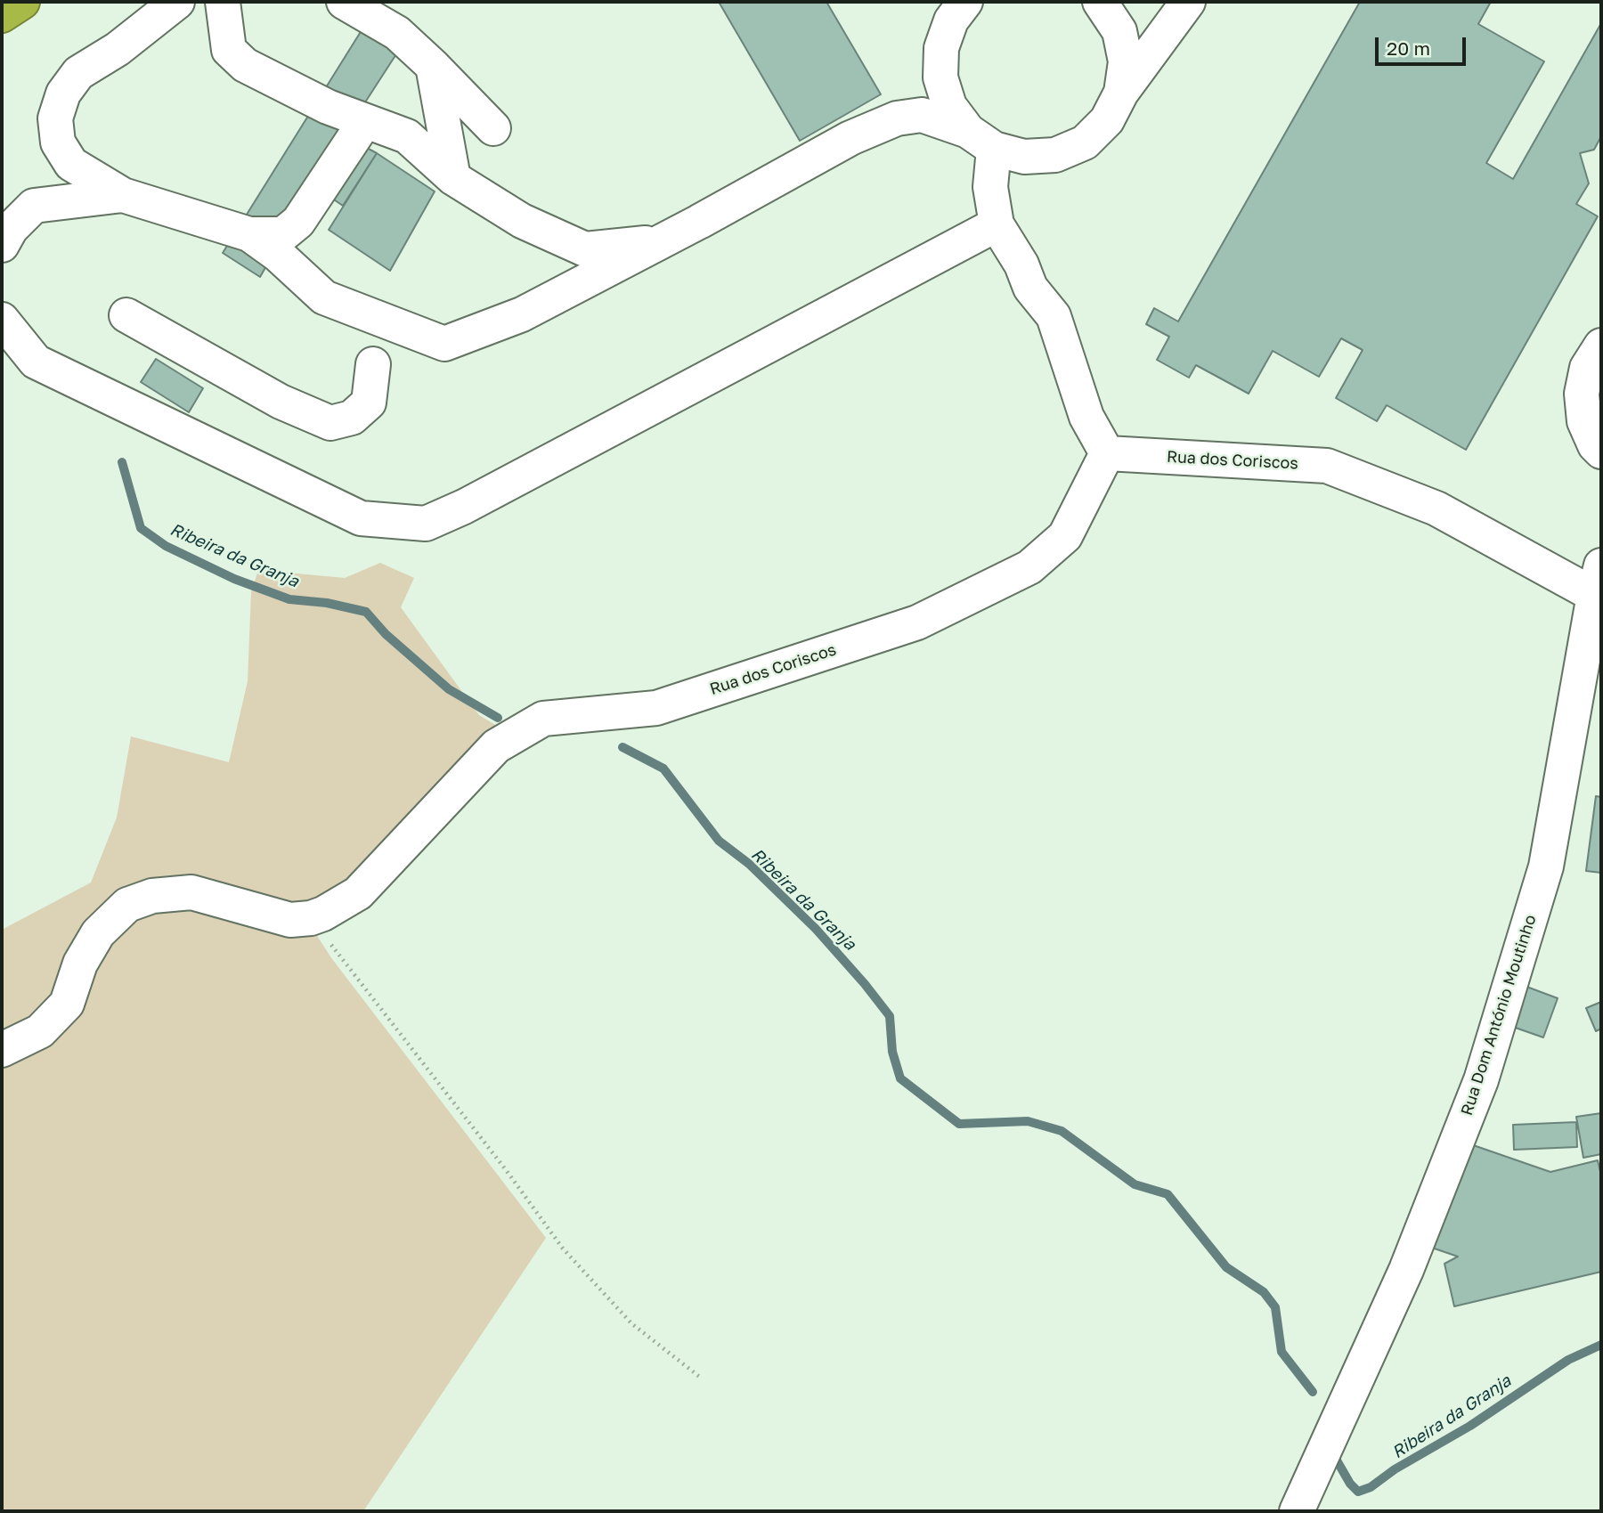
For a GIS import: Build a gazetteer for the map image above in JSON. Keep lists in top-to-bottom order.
{
  "streets": {
    "street": ["Rua dos Coriscos", "Rua Dom António Moutinho"]
  },
  "crossings": [
    ["Rua dos Coriscos", "Rua Dom António Moutinho"]
  ],
  "water": ["Ribeira da Granja"],
  "scale_bar": "20 m"
}
